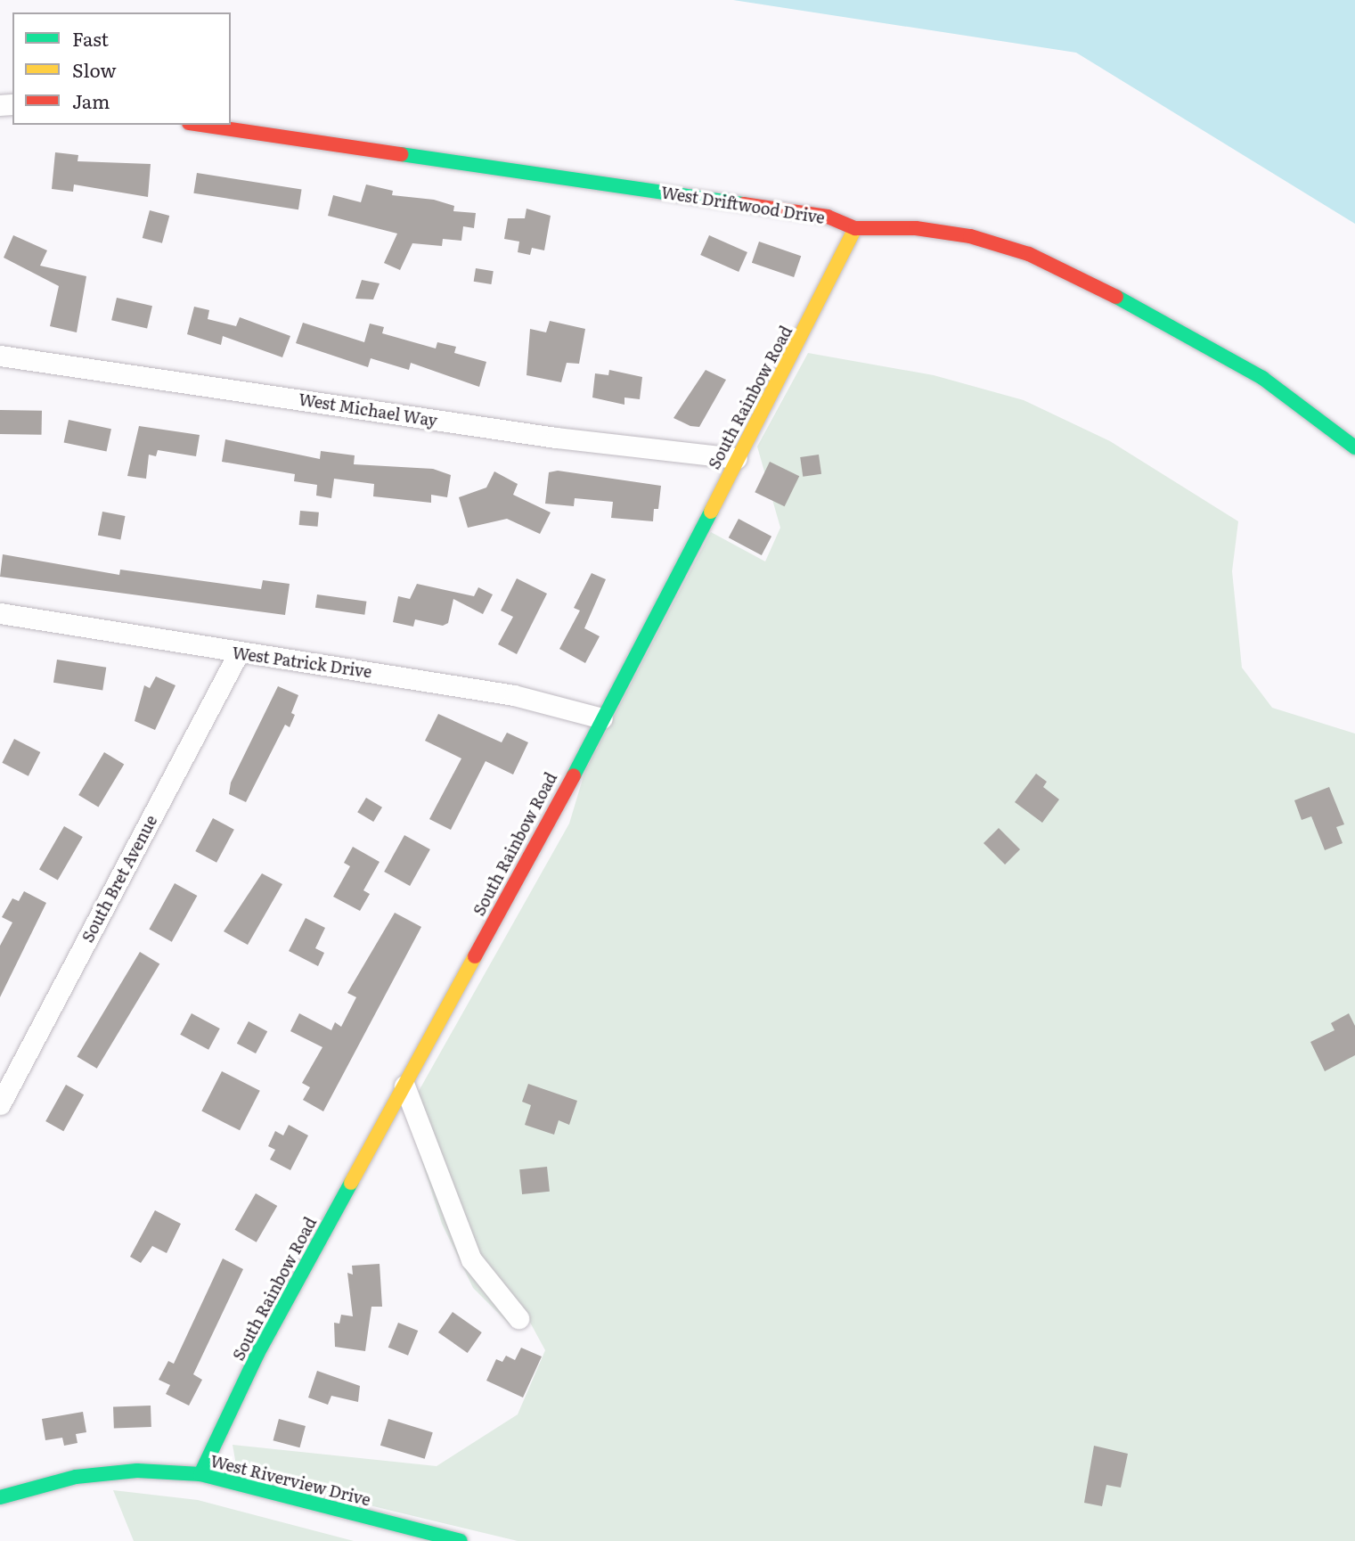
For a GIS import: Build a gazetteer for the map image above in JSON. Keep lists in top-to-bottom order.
{
  "streets": {
    "street": [
      "West Driftwood Drive",
      "South Rainbow Road",
      "West Michael Way",
      "West Patrick Drive",
      "South Bret Avenue",
      "West Riverview Drive"
    ]
  },
  "crossings": [
    ["West Driftwood Drive", "South Rainbow Road"],
    ["South Rainbow Road", "West Michael Way"],
    ["South Rainbow Road", "West Patrick Drive"],
    ["South Rainbow Road", "West Riverview Drive"],
    ["West Patrick Drive", "South Bret Avenue"]
  ],
  "legend": ["Fast", "Slow", "Jam"]
}
